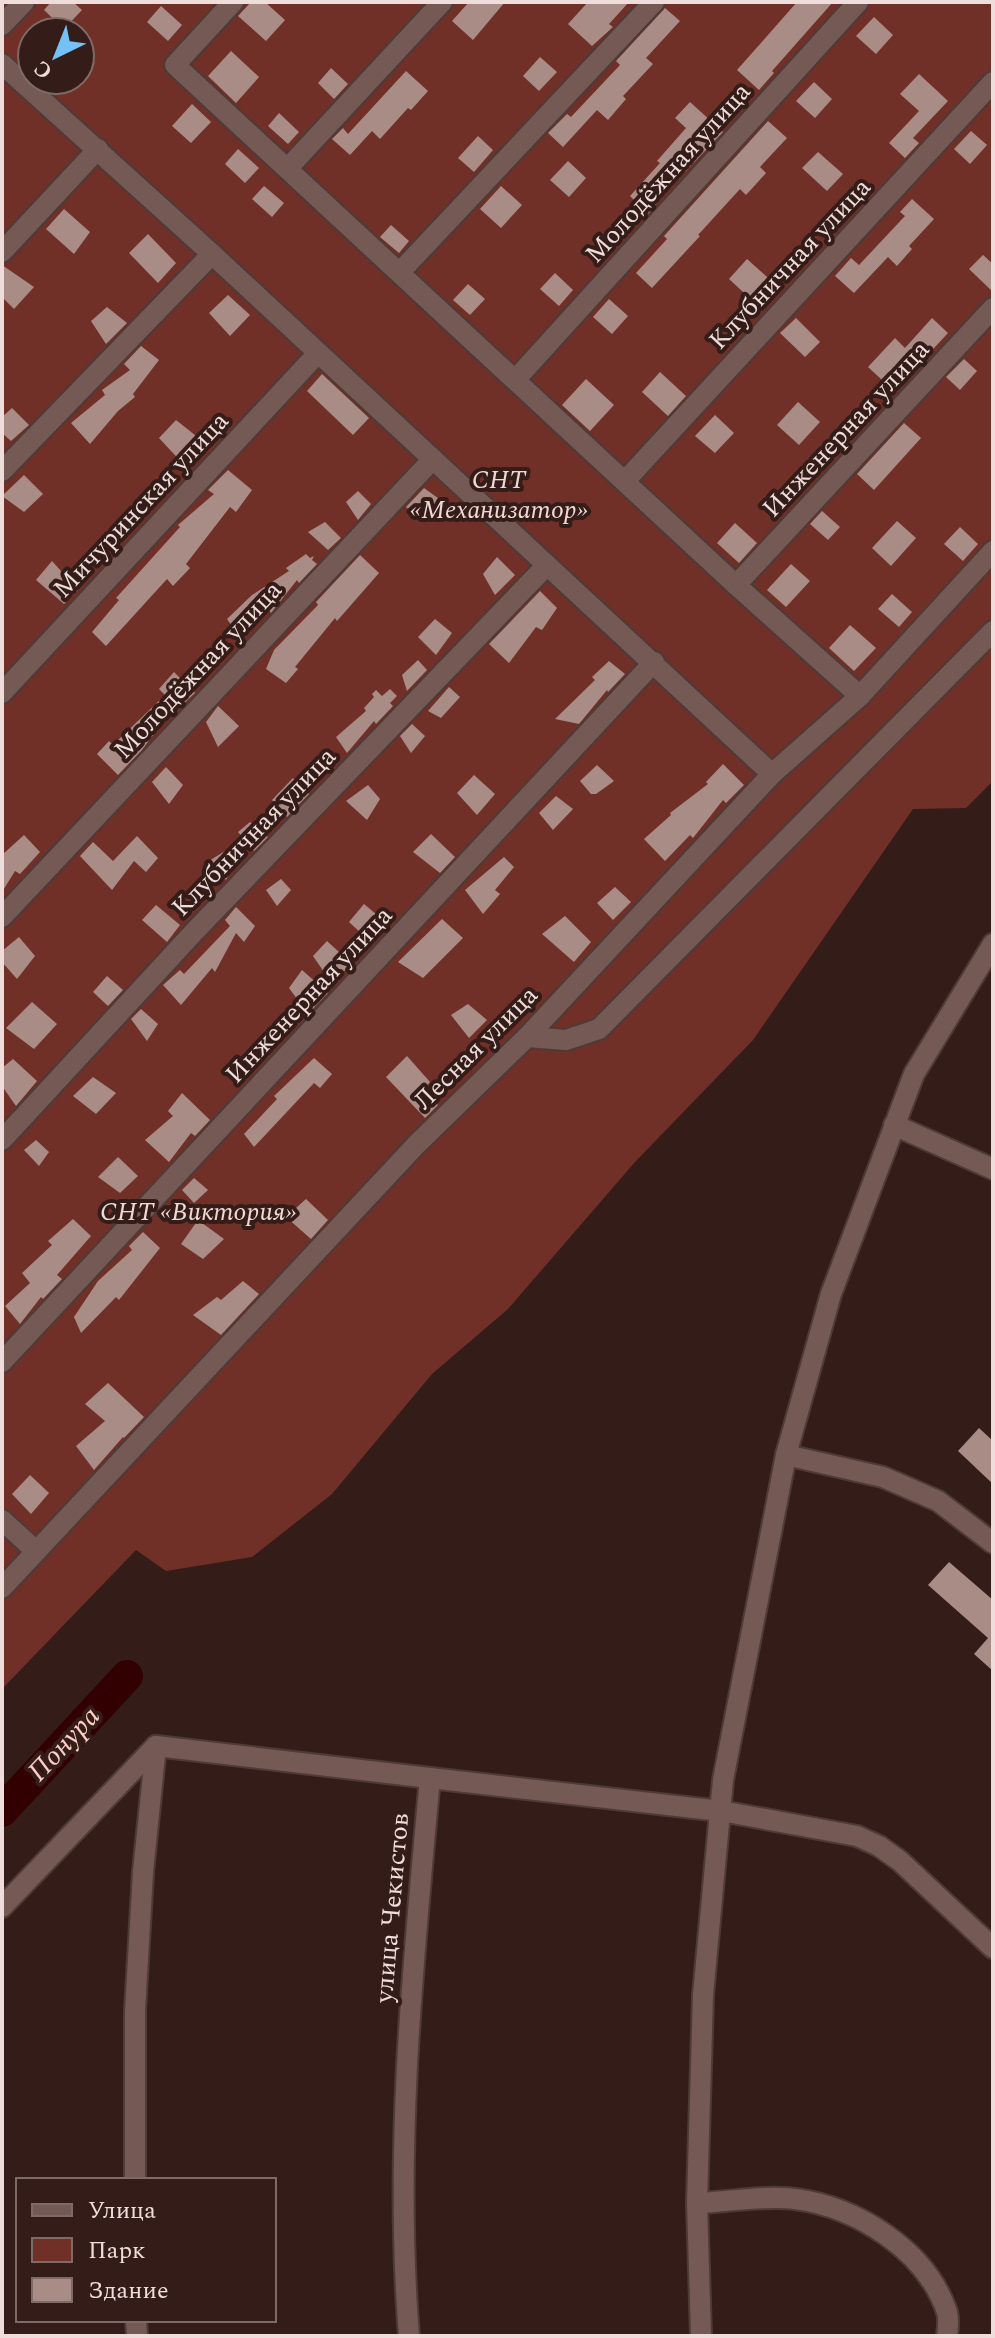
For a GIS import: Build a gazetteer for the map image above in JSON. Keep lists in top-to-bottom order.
{
  "streets": {
    "street": [
      "Молодёжная улица",
      "Клубничная улица",
      "Инженерная улица",
      "Мичуринская улица",
      "Лесная улица",
      "улица Чекистов"
    ]
  },
  "water": ["Понура"],
  "parks": ["СНТ «Механизатор»", "СНТ «Виктория»"],
  "legend": ["Улица", "Парк", "Здание"],
  "north": "bottom left"
}
